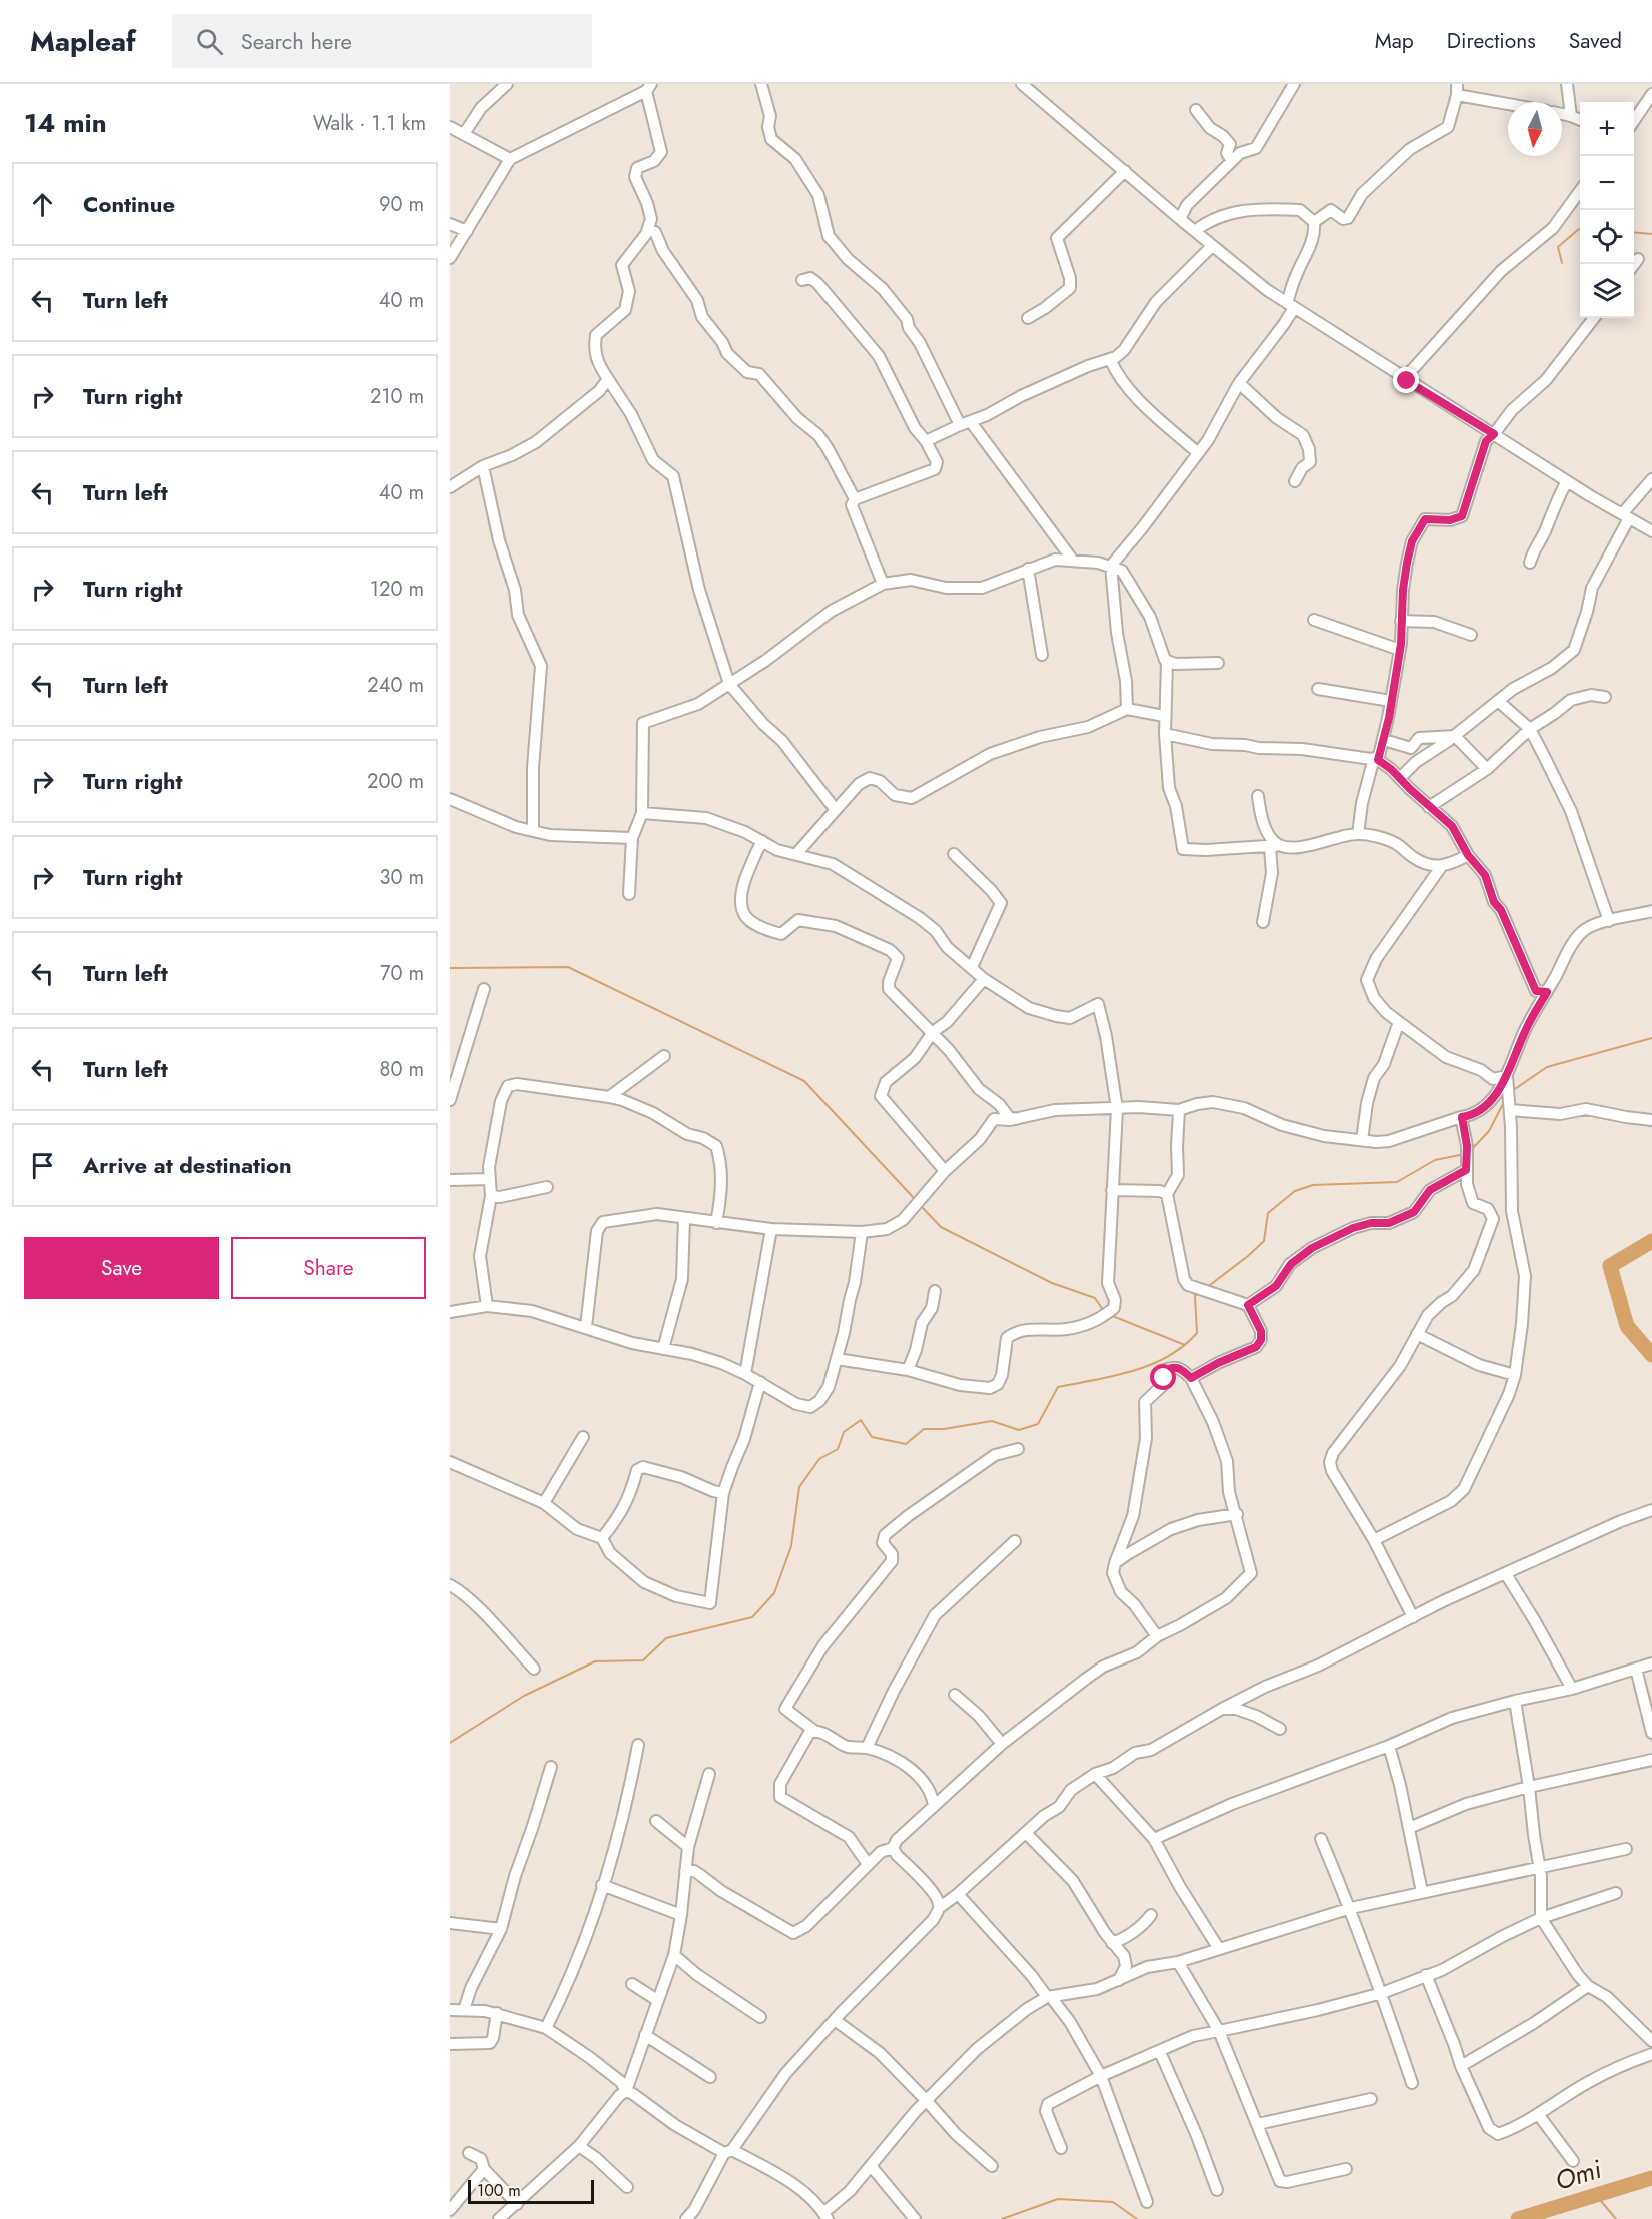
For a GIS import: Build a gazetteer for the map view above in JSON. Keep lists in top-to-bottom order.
{
  "water": ["Omi"],
  "scale_bar": "100 m",
  "north": "bottom",
  "page": {
    "header": "Mapleaf",
    "search": "Search here",
    "nav": ["Map", "Directions", "Saved"],
    "heading": ["14 min", "Walk · 1.1 km"],
    "map_buttons": ["+", "−"],
    "list": [
      ["Continue", "90 m"],
      ["Turn left", "40 m"],
      ["Turn right", "210 m"],
      ["Turn left", "40 m"],
      ["Turn right", "120 m"],
      ["Turn left", "240 m"],
      ["Turn right", "200 m"],
      ["Turn right", "30 m"],
      ["Turn left", "70 m"],
      ["Turn left", "80 m"],
      "Arrive at destination"
    ],
    "buttons": ["Save", "Share"],
    "scale": "100 m"
  }
}
